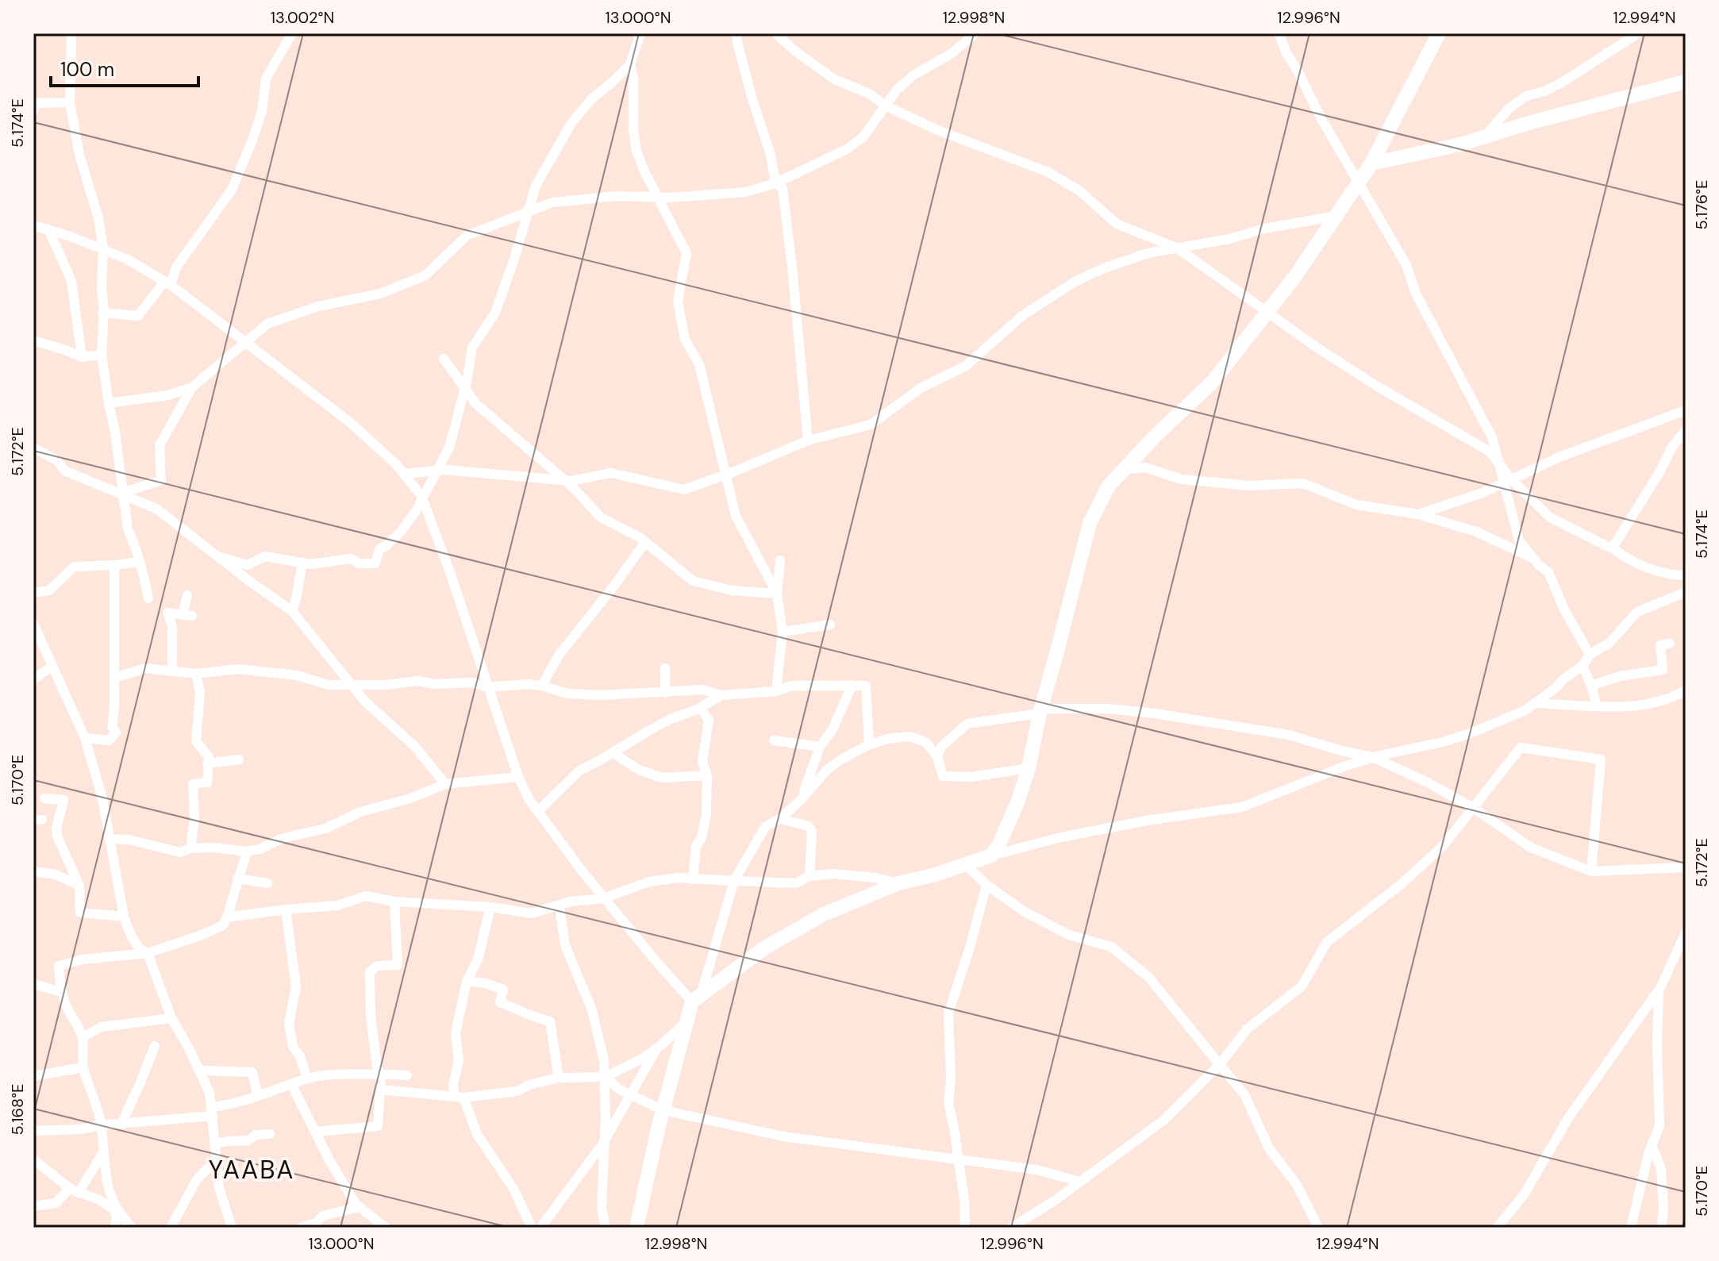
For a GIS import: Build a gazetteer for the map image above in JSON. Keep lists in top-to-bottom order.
{
  "districts": ["YAABA"],
  "scale_bar": "100 m",
  "coordinates": [
    "13.002°N",
    "13.000°N",
    "12.998°N",
    "12.996°N",
    "12.994°N",
    "5.174°E",
    "5.176°E",
    "5.172°E",
    "5.170°E",
    "5.168°E"
  ]
}
